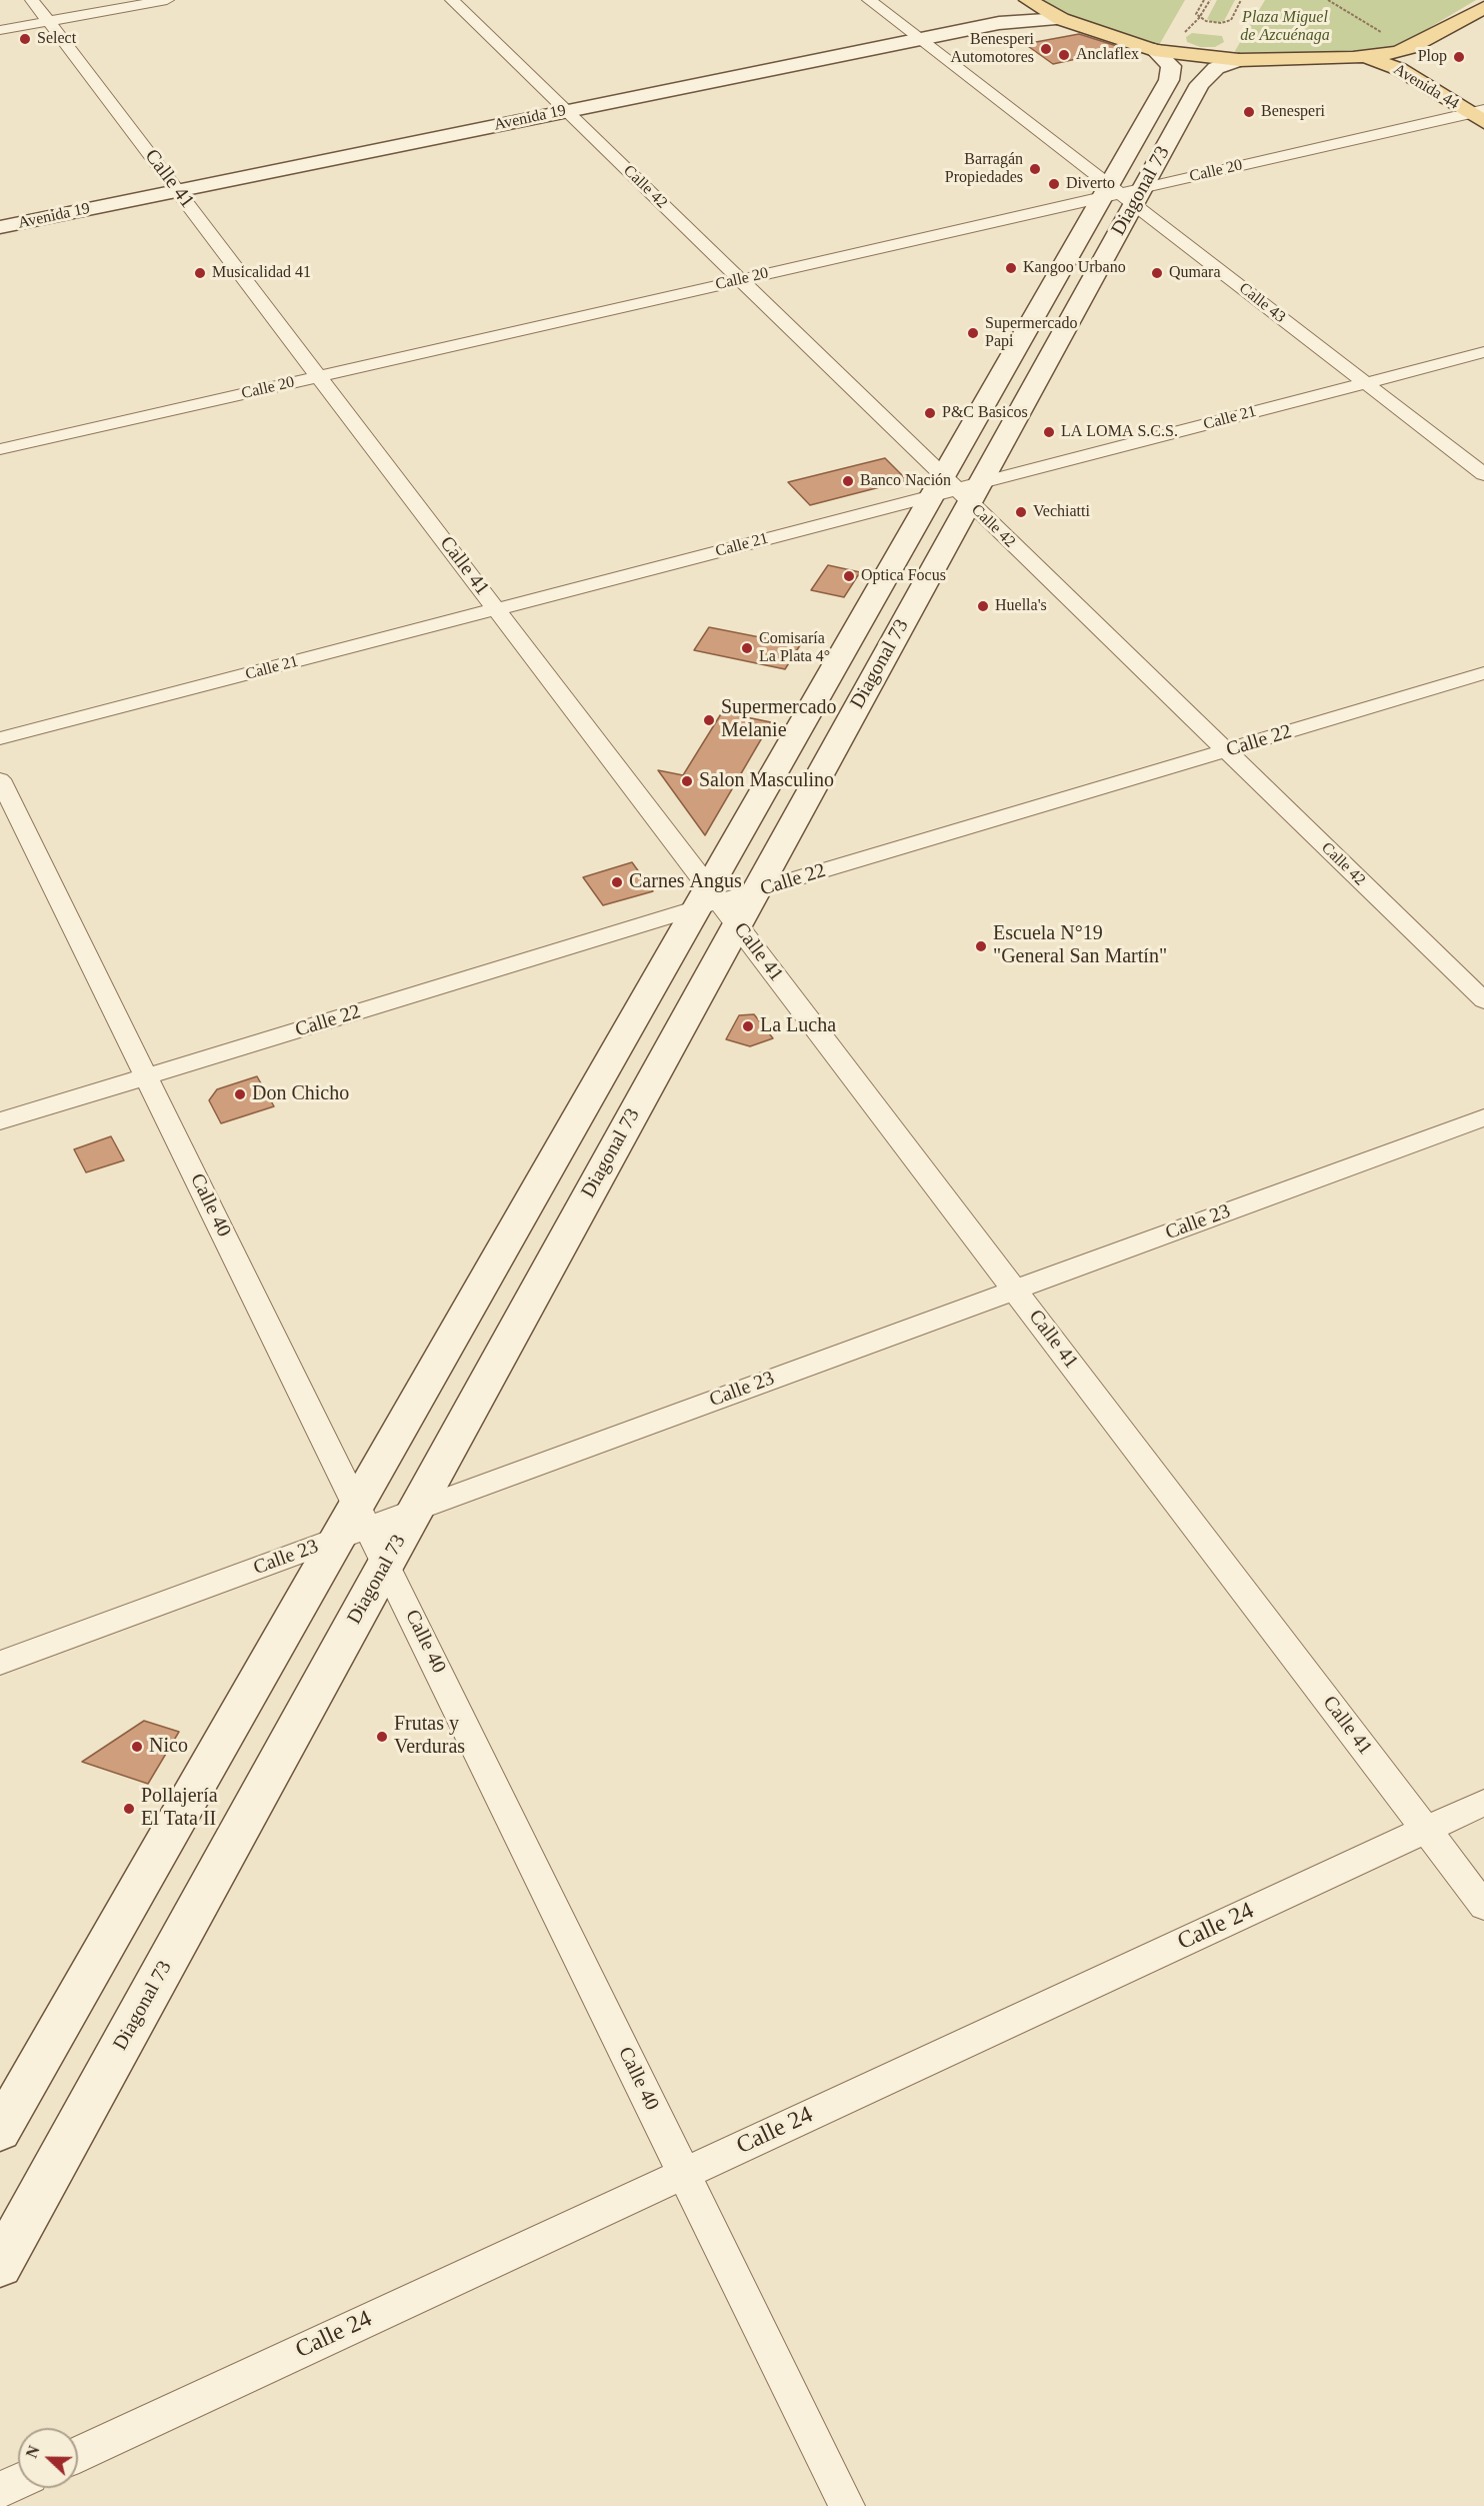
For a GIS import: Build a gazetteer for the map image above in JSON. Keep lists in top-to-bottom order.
{
  "streets": {
    "main road": ["Avenida 44", "Avenida 19", "Diagonal 73"],
    "street": [
      "Calle 20",
      "Calle 41",
      "Calle 42",
      "Calle 43",
      "Calle 21",
      "Calle 22",
      "Calle 40",
      "Calle 23",
      "Calle 24"
    ]
  },
  "crossings": [
    ["Avenida 44", "Calle 20"],
    ["Avenida 19", "Calle 41"],
    ["Avenida 19", "Calle 42"],
    ["Avenida 19", "Calle 43"],
    ["Calle 20", "Calle 41"],
    ["Calle 20", "Calle 42"],
    ["Calle 20", "Diagonal 73"],
    ["Calle 20", "Calle 43"],
    ["Calle 41", "Diagonal 73"],
    ["Calle 41", "Calle 21"],
    ["Calle 41", "Calle 22"],
    ["Calle 41", "Calle 23"],
    ["Calle 41", "Calle 24"],
    ["Calle 42", "Diagonal 73"],
    ["Calle 42", "Calle 21"],
    ["Calle 42", "Calle 22"],
    ["Diagonal 73", "Calle 43"],
    ["Diagonal 73", "Calle 21"],
    ["Diagonal 73", "Calle 22"],
    ["Diagonal 73", "Calle 40"],
    ["Diagonal 73", "Calle 23"],
    ["Calle 43", "Calle 21"],
    ["Calle 22", "Calle 40"],
    ["Calle 40", "Calle 23"],
    ["Calle 40", "Calle 24"]
  ],
  "parks": ["Plaza Miguel de Azcuénaga"],
  "places": [
    "Select",
    "Benesperi Automotores",
    "Anclaflex",
    "Plop",
    "Benesperi",
    "Barragán Propiedades",
    "Diverto",
    "Kangoo Urbano",
    "Musicalidad 41",
    "Qumara",
    "Supermercado Papi",
    "P&C Basicos",
    "LA LOMA S.C.S.",
    "Banco Nación",
    "Vechiatti",
    "Optica Focus",
    "Huella's",
    "Comisaría La Plata 4°",
    "Supermercado Melanie",
    "Salon Masculino",
    "Carnes Angus",
    "Escuela N°19 \"General San Martín\"",
    "La Lucha",
    "Don Chicho",
    "Frutas y Verduras",
    "Nico",
    "Pollajería El Tata II"
  ],
  "north": "left"
}
